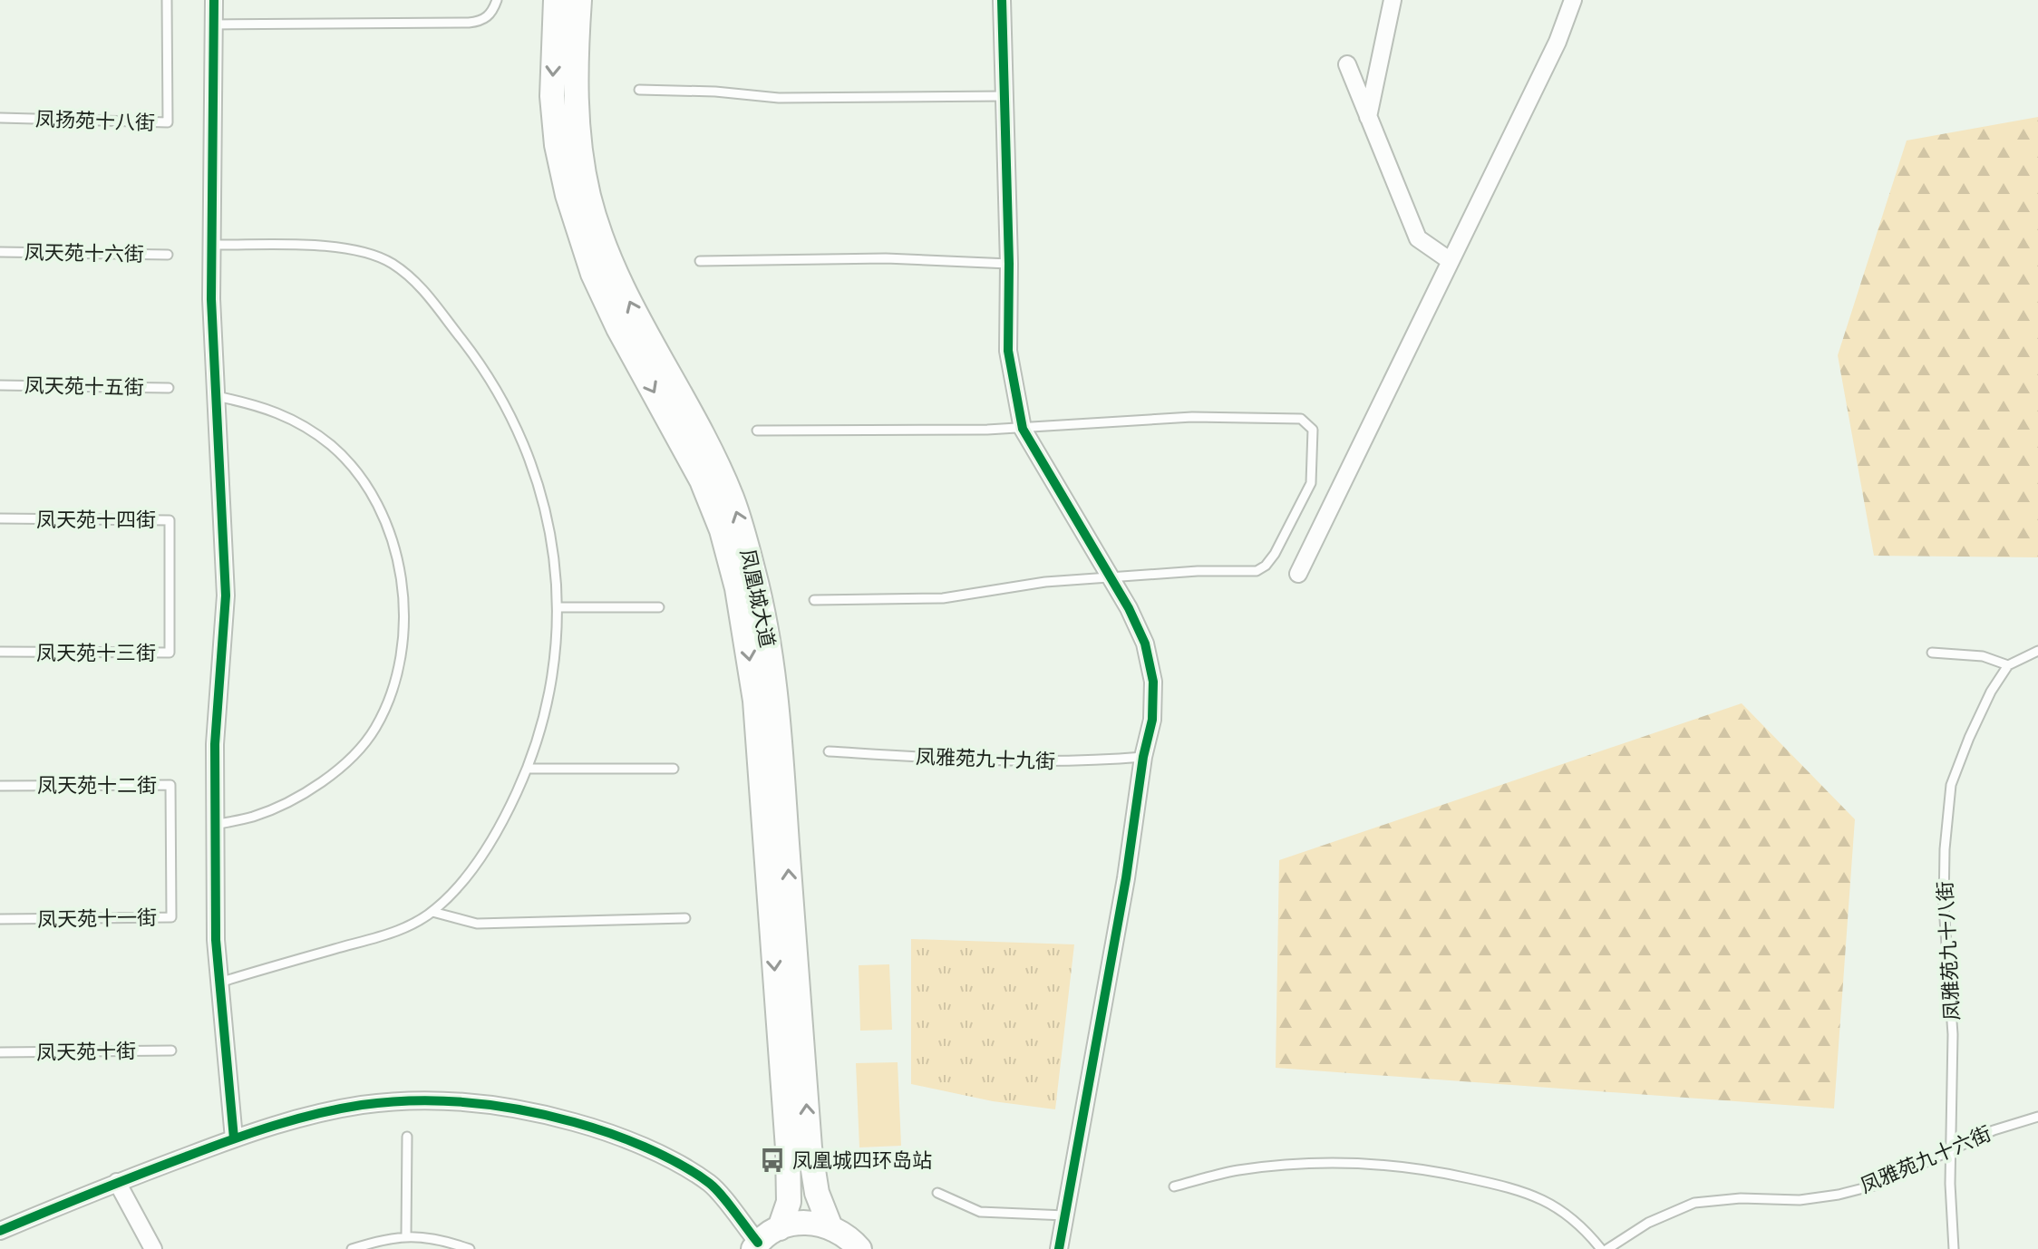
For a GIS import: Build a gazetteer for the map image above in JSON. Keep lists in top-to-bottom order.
{
  "streets": {
    "main road": ["凤凰城大道"],
    "lane": [
      "凤扬苑十八街",
      "凤天苑十六街",
      "凤天苑十五街",
      "凤天苑十四街",
      "凤天苑十三街",
      "凤雅苑九十九街",
      "凤天苑十二街",
      "凤天苑十一街",
      "凤雅苑九十八街",
      "凤天苑十街",
      "凤雅苑九十六街"
    ]
  },
  "crossings": [
    ["凤天苑十四街", "凤天苑十三街"],
    ["凤天苑十二街", "凤天苑十一街"],
    ["凤雅苑九十八街", "凤雅苑九十六街"]
  ],
  "places": {
    "bus stop": ["凤凰城四环岛站"]
  }
}
